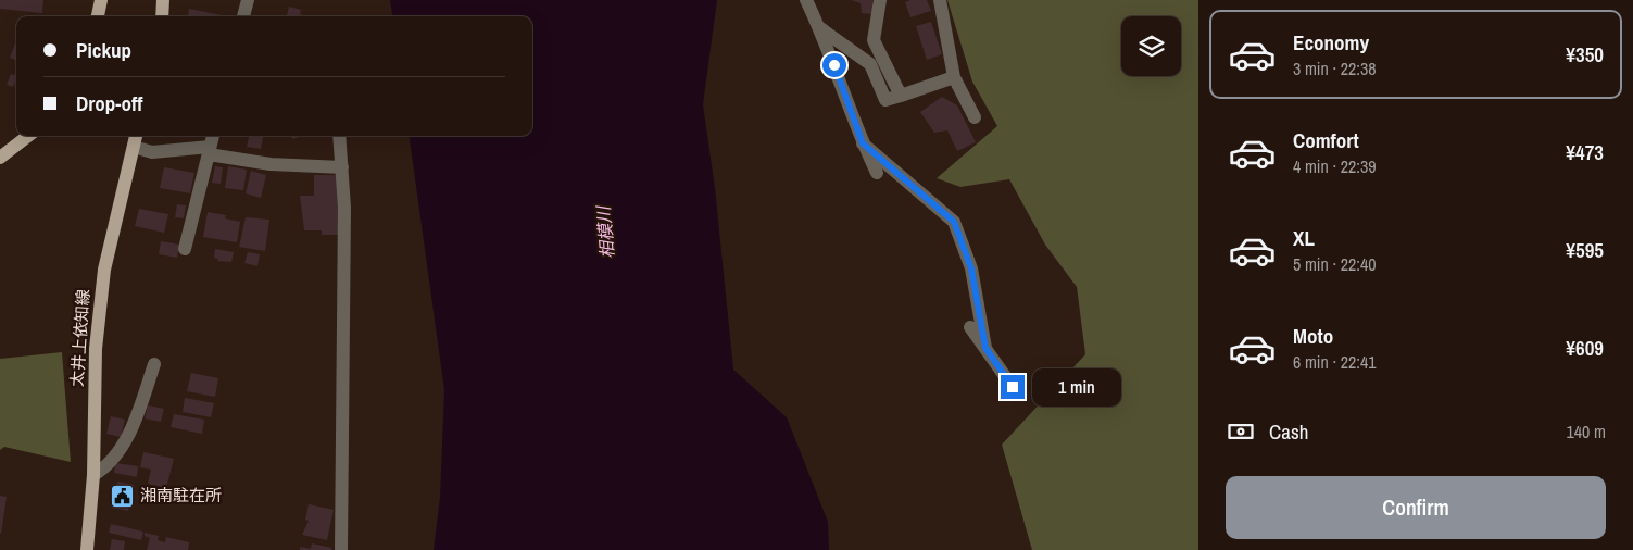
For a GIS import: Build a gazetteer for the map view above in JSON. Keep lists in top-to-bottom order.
{
  "streets": {
    "main road": ["太井上依知線"]
  },
  "water": ["相模川"],
  "places": {
    "public building": ["湘南駐在所"]
  },
  "page": {
    "list": [
      {
        "name": "Economy",
        "note": "3 min · 22:38",
        "value": "¥350"
      },
      {
        "name": "Comfort",
        "note": "4 min · 22:39",
        "value": "¥473"
      },
      {
        "name": "XL",
        "note": "5 min · 22:40",
        "value": "¥595"
      },
      {
        "name": "Moto",
        "note": "6 min · 22:41",
        "value": "¥609"
      }
    ],
    "banner": ["Pickup", "Drop-off"],
    "bubble": "1 min",
    "pay": ["Cash", "140 m"],
    "buttons": "Confirm"
  }
}
